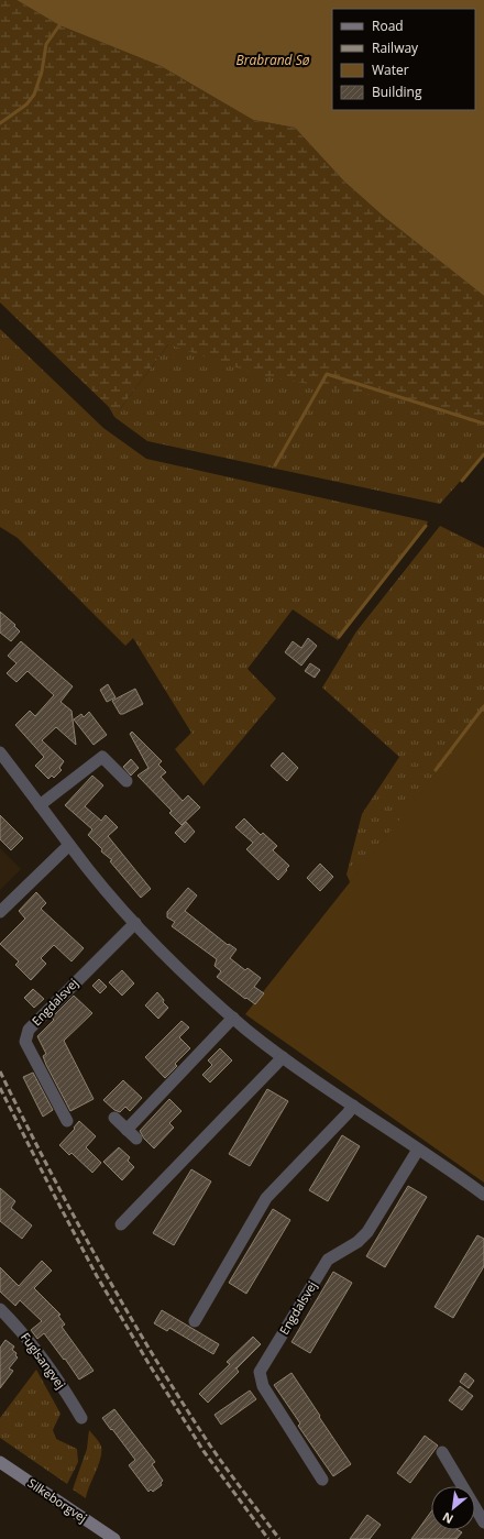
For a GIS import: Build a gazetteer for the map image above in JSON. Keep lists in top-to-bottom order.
{
  "streets": {
    "main road": ["Silkeborgvej"],
    "street": ["Engdalsvej", "Fuglsangvej"]
  },
  "water": ["Brabrand Sø"],
  "legend": [
    "Road",
    "Railway",
    "Water",
    "Building"
  ],
  "north": "bottom left"
}
